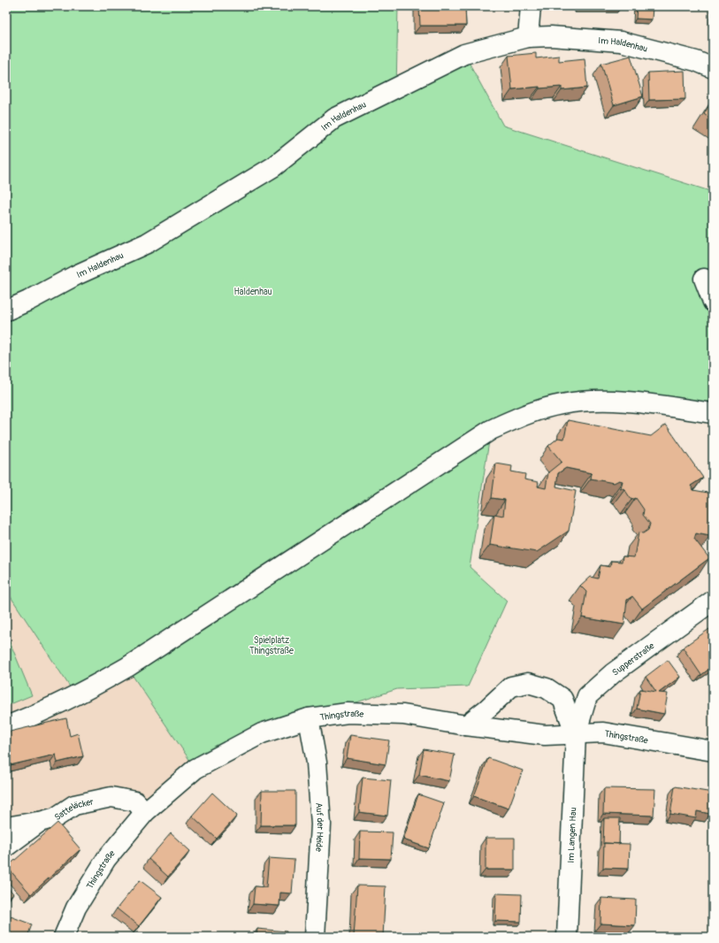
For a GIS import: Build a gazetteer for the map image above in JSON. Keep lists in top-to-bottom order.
{
  "streets": {
    "street": [
      "Im Haldenhau",
      "Supperstraße",
      "Thingstraße",
      "Satteläcker",
      "Auf der Heide",
      "Im Langen Hau"
    ]
  },
  "crossings": [
    ["Supperstraße", "Thingstraße"],
    ["Supperstraße", "Im Langen Hau"],
    ["Thingstraße", "Satteläcker"],
    ["Thingstraße", "Auf der Heide"],
    ["Thingstraße", "Im Langen Hau"]
  ],
  "parks": ["Haldenhau", "Spielplatz Thingstraße"]
}
